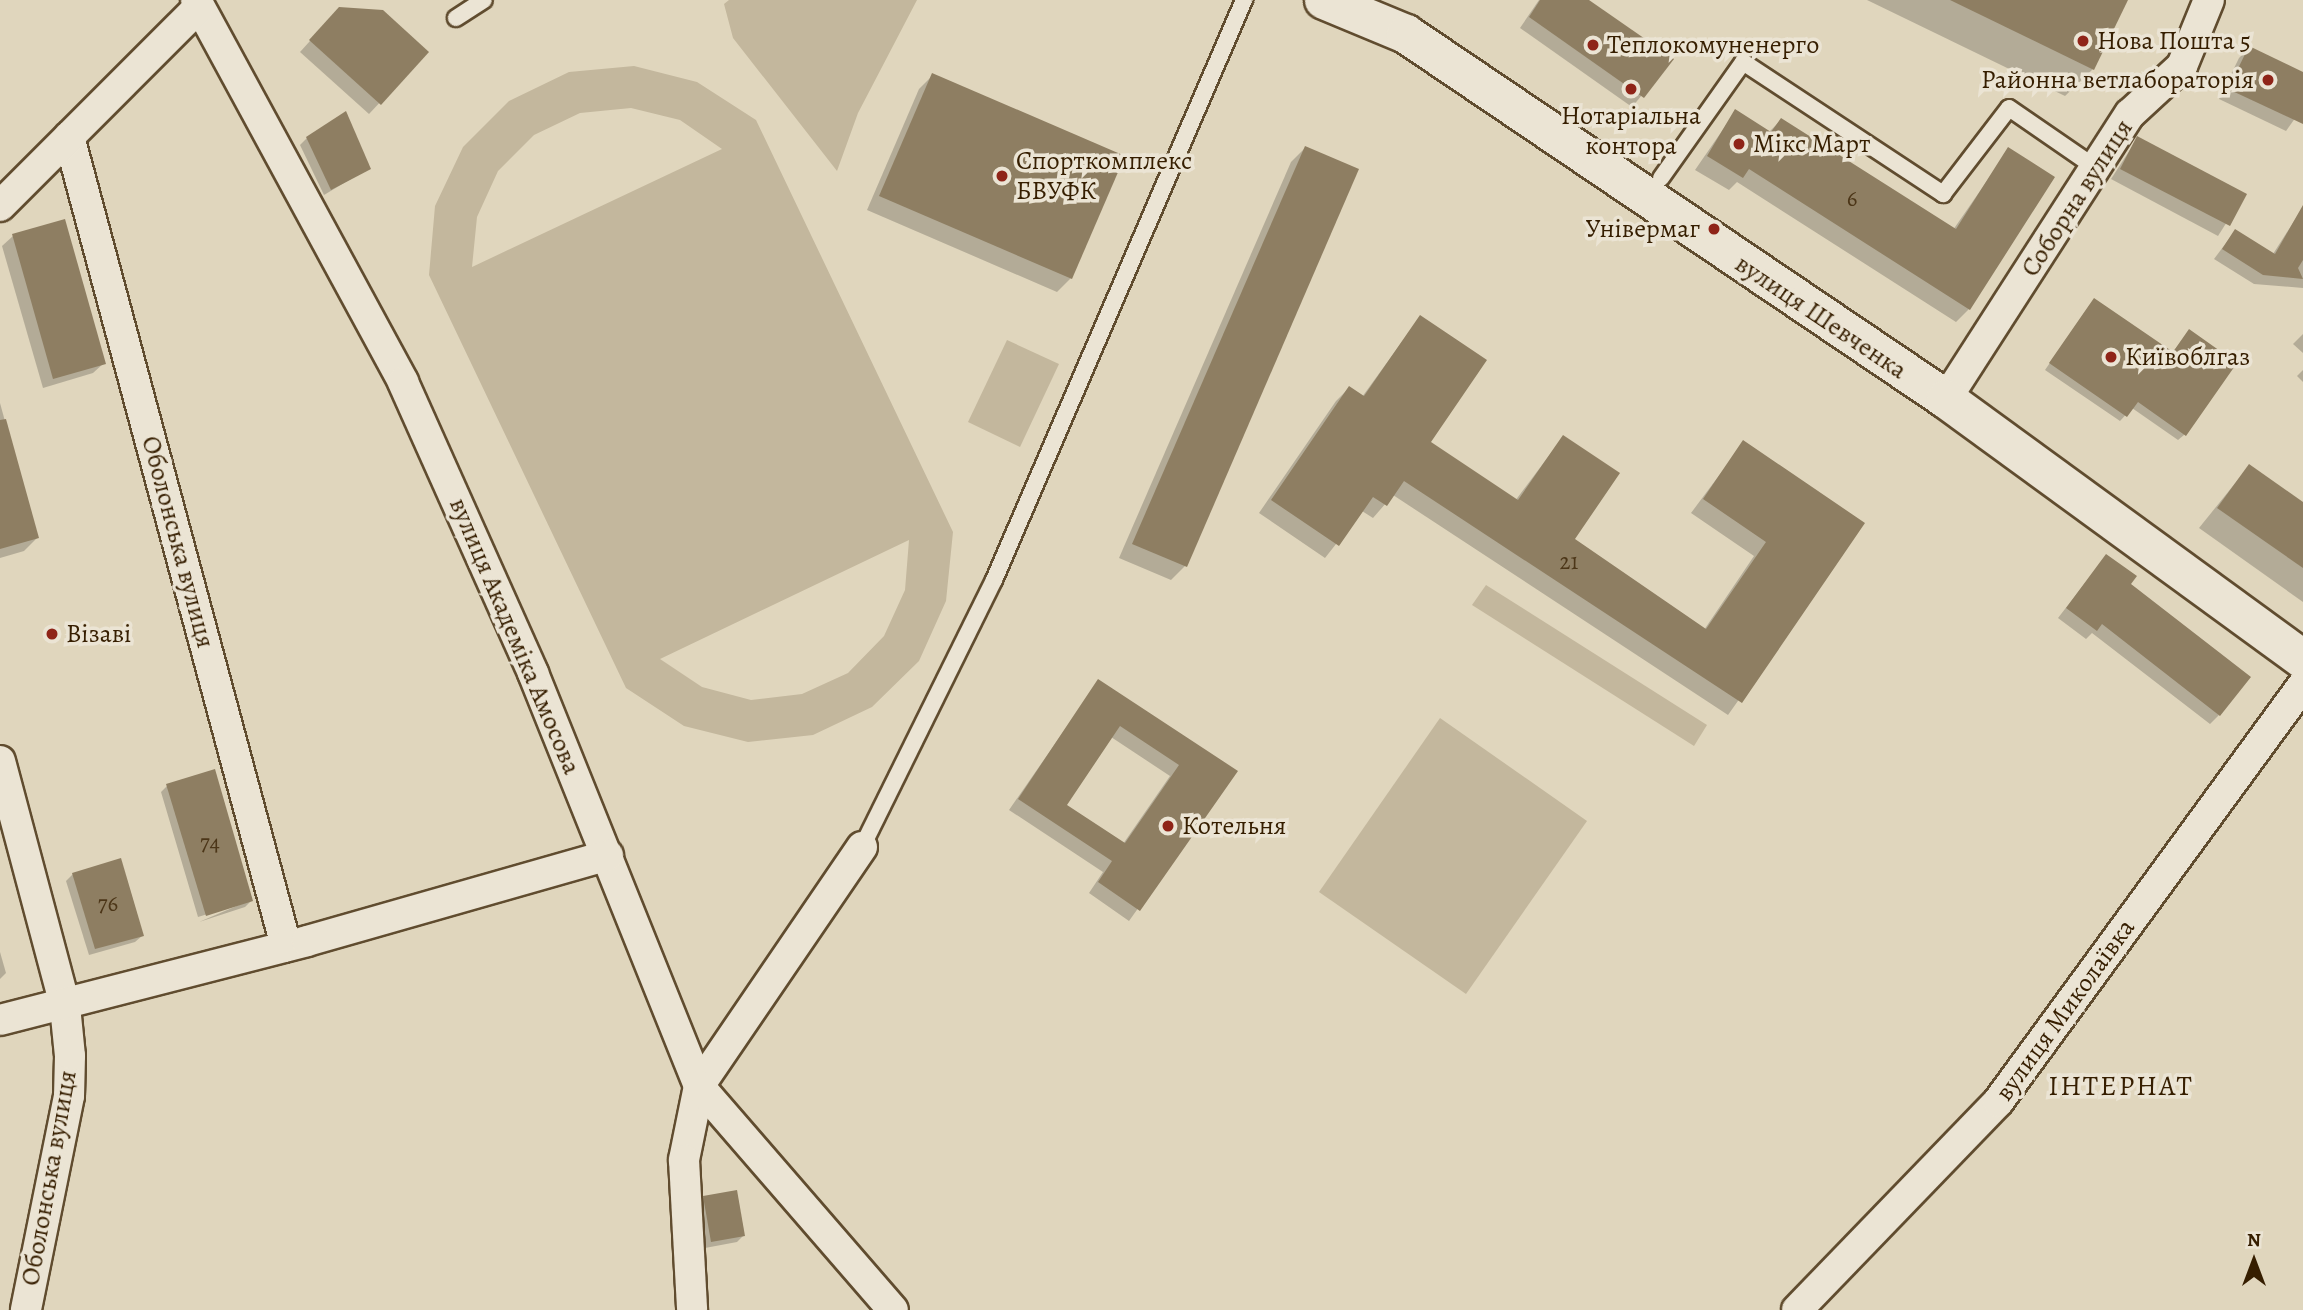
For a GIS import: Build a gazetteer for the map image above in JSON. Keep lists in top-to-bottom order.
{
  "streets": {
    "street": [
      "Соборна вулиця",
      "вулиця Шевченка",
      "Оболонська вулиця",
      "вулиця Академіка Амосова",
      "вулиця Миколаївка"
    ]
  },
  "crossings": [
    ["Соборна вулиця", "вулиця Шевченка"]
  ],
  "districts": ["ІНТЕРНАТ"],
  "places": [
    "Нова Пошта 5",
    "Теплокомуненерго",
    "Районна ветлабораторія",
    "Нотаріальна контора",
    "Мікс Март",
    "Спорткомплекс БВУФК",
    "Універмаг",
    "Київоблгаз",
    "Візаві",
    "Котельня"
  ],
  "house_numbers": [
    "6",
    "21",
    "74",
    "76"
  ],
  "north": "top"
}
